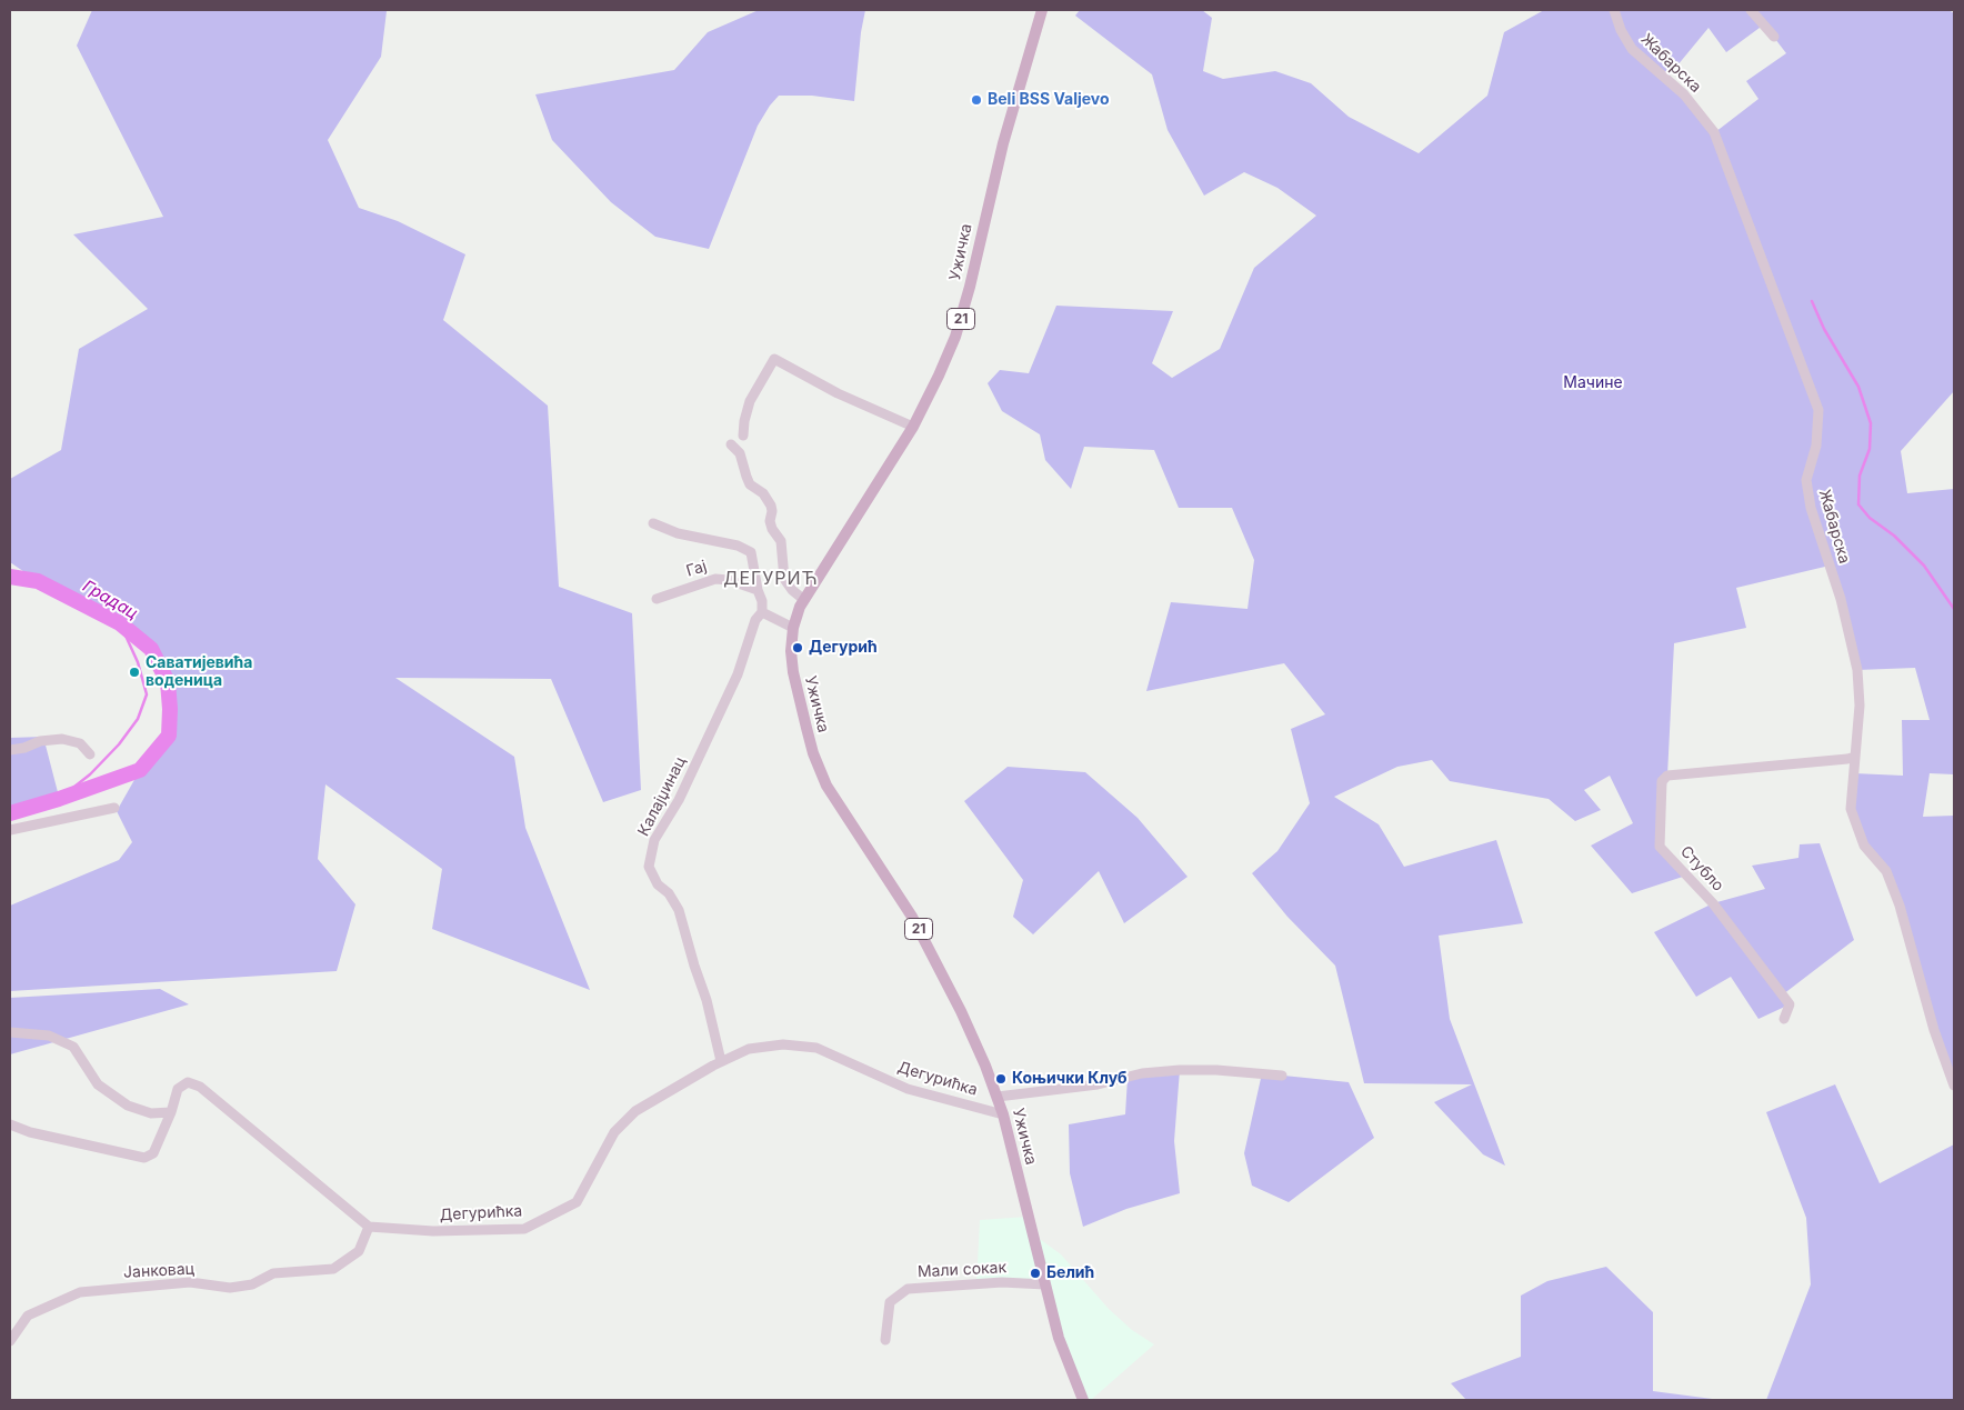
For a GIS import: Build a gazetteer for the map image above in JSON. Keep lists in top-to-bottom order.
{
  "streets": {
    "main road": ["Ужичка", "21"],
    "street": [
      "Жабарска",
      "Гај",
      "Калајџинац",
      "Стубло",
      "Дегурићка",
      "Мали сокак",
      "Јанковац"
    ]
  },
  "crossings": [
    ["Жабарска", "Стубло"],
    ["Ужичка", "Дегурићка"],
    ["Ужичка", "Мали сокак"],
    ["Калајџинац", "Дегурићка"],
    ["Дегурићка", "Јанковац"]
  ],
  "districts": ["ДЕГУРИЋ"],
  "water": ["Градац"],
  "parks": ["Мачине"],
  "places": [
    "Beli BSS Valjevo",
    "Дегурић",
    "Саватијевића воденица",
    "Коњички Клуб",
    "Белић"
  ]
}
